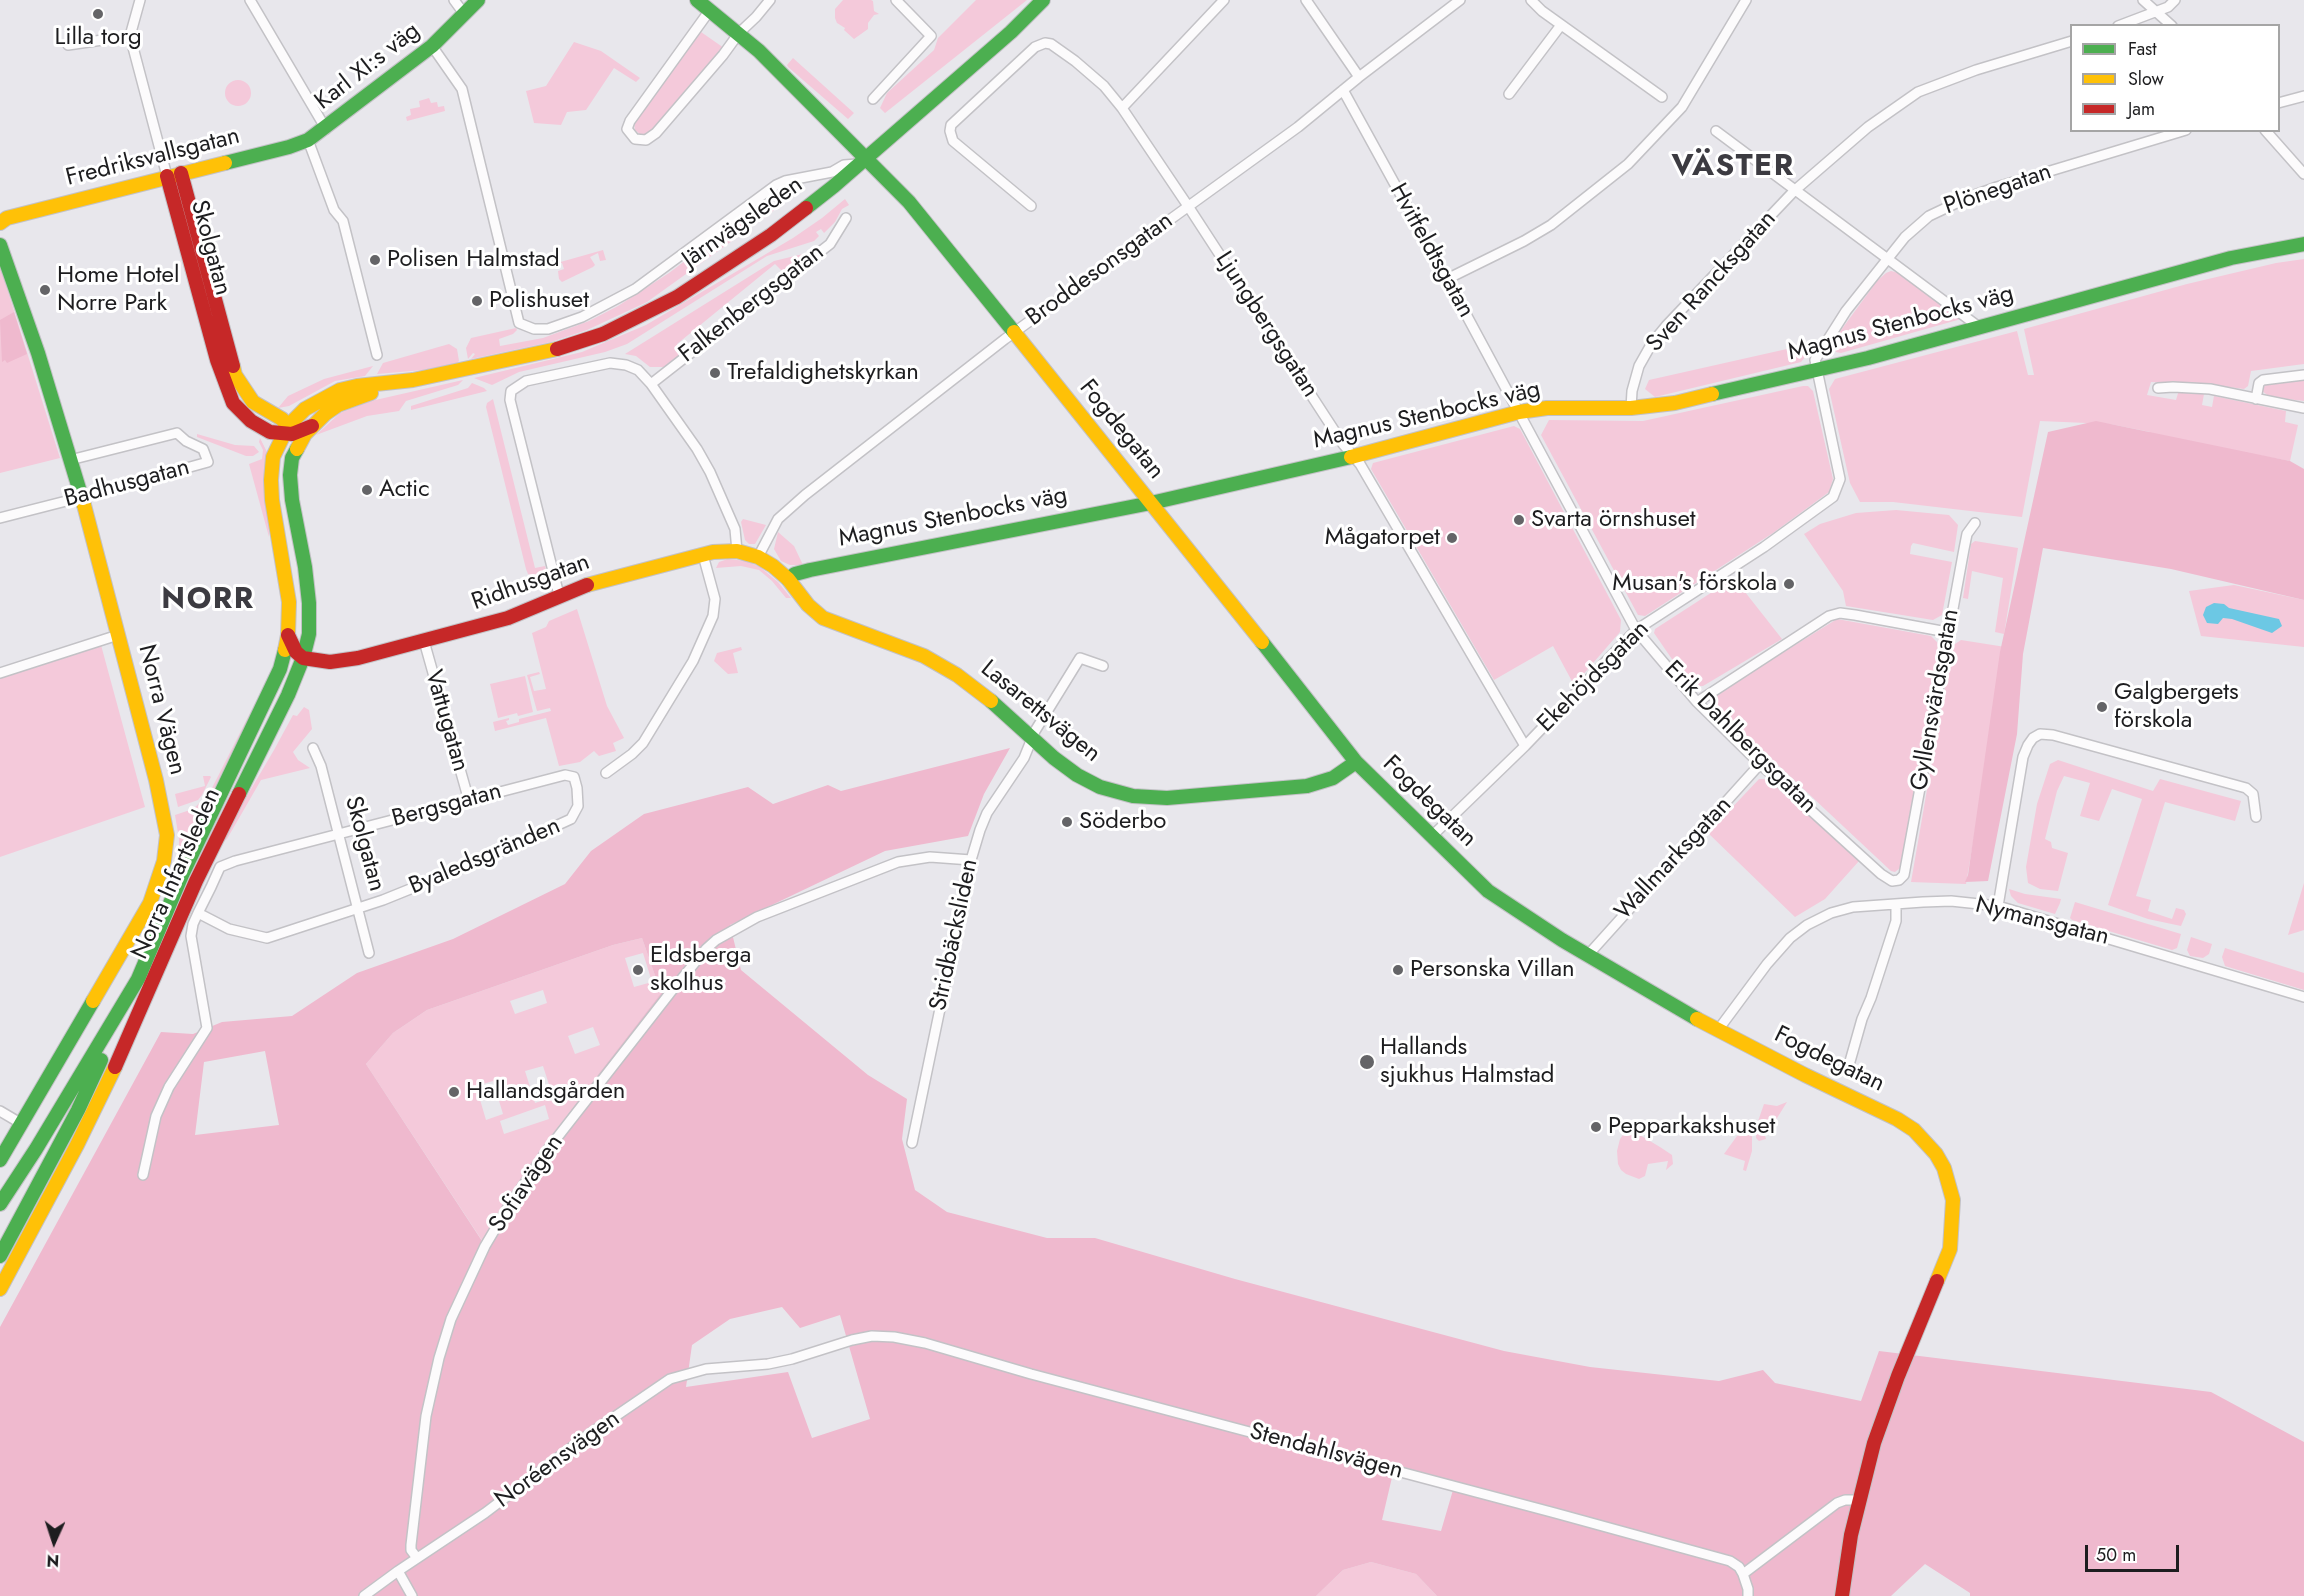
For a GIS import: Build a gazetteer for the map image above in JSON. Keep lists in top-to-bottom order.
{
  "streets": {
    "main road": [
      "Karl XI:s väg",
      "Fredriksvallsgatan",
      "Järnvägsleden",
      "Skolgatan",
      "Magnus Stenbocks väg",
      "Fogdegatan",
      "Ridhusgatan",
      "Norra Vägen",
      "Lasarettsvägen",
      "Norra Infartsleden"
    ],
    "street": [
      "Plönegatan",
      "Hvitfeldtsgatan",
      "Broddesonsgatan",
      "Sven Rancksgatan",
      "Falkenbergsgatan",
      "Ljungbergsgatan",
      "Badhusgatan",
      "Ekehöjdsgatan",
      "Gyllensvärdsgatan",
      "Vattugatan",
      "Erik Dahlbergsgatan",
      "Bergsgatan",
      "Byaledsgränden",
      "Wallmarksgatan",
      "Nymansgatan",
      "Stridbäcksliden",
      "Sofiavägen",
      "Stendahlsvägen",
      "Noréensvägen"
    ]
  },
  "crossings": [
    ["Karl XI:s väg", "Fredriksvallsgatan"],
    ["Fredriksvallsgatan", "Skolgatan"],
    ["Plönegatan", "Magnus Stenbocks väg"],
    ["Plönegatan", "Ekehöjdsgatan"],
    ["Järnvägsleden", "Skolgatan"],
    ["Järnvägsleden", "Fogdegatan"],
    ["Järnvägsleden", "Norra Infartsleden"],
    ["Skolgatan", "Bergsgatan"],
    ["Skolgatan", "Byaledsgränden"],
    ["Skolgatan", "Norra Infartsleden"],
    ["Hvitfeldtsgatan", "Broddesonsgatan"],
    ["Hvitfeldtsgatan", "Magnus Stenbocks väg"],
    ["Hvitfeldtsgatan", "Erik Dahlbergsgatan"],
    ["Broddesonsgatan", "Ljungbergsgatan"],
    ["Broddesonsgatan", "Fogdegatan"],
    ["Broddesonsgatan", "Ridhusgatan"],
    ["Sven Rancksgatan", "Magnus Stenbocks väg"],
    ["Magnus Stenbocks väg", "Ljungbergsgatan"],
    ["Magnus Stenbocks väg", "Fogdegatan"],
    ["Magnus Stenbocks väg", "Ridhusgatan"],
    ["Magnus Stenbocks väg", "Ekehöjdsgatan"],
    ["Magnus Stenbocks väg", "Lasarettsvägen"],
    ["Magnus Stenbocks väg", "Erik Dahlbergsgatan"],
    ["Ljungbergsgatan", "Ekehöjdsgatan"],
    ["Fogdegatan", "Ekehöjdsgatan"],
    ["Fogdegatan", "Lasarettsvägen"],
    ["Fogdegatan", "Wallmarksgatan"],
    ["Fogdegatan", "Nymansgatan"],
    ["Badhusgatan", "Norra Vägen"],
    ["Ridhusgatan", "Lasarettsvägen"],
    ["Ridhusgatan", "Vattugatan"],
    ["Ridhusgatan", "Norra Infartsleden"],
    ["Ekehöjdsgatan", "Erik Dahlbergsgatan"],
    ["Gyllensvärdsgatan", "Erik Dahlbergsgatan"],
    ["Lasarettsvägen", "Stridbäcksliden"],
    ["Vattugatan", "Bergsgatan"],
    ["Erik Dahlbergsgatan", "Wallmarksgatan"],
    ["Bergsgatan", "Byaledsgränden"],
    ["Stridbäcksliden", "Sofiavägen"],
    ["Sofiavägen", "Noréensvägen"],
    ["Stendahlsvägen", "Noréensvägen"]
  ],
  "districts": ["VÄSTER", "NORR"],
  "places": [
    "Lilla torg",
    "Polisen Halmstad",
    "Home Hotel Norre Park",
    "Polishuset",
    "Trefaldighetskyrkan",
    "Actic",
    "Svarta örnshuset",
    "Mågatorpet",
    "Musan's förskola",
    "Galgbergets förskola",
    "Söderbo",
    "Eldsberga skolhus",
    "Personska Villan",
    "Hallands sjukhus Halmstad",
    "Hallandsgården",
    "Pepparkakshuset"
  ],
  "legend": ["Fast", "Slow", "Jam"],
  "scale_bar": "50 m",
  "north": "bottom"
}
